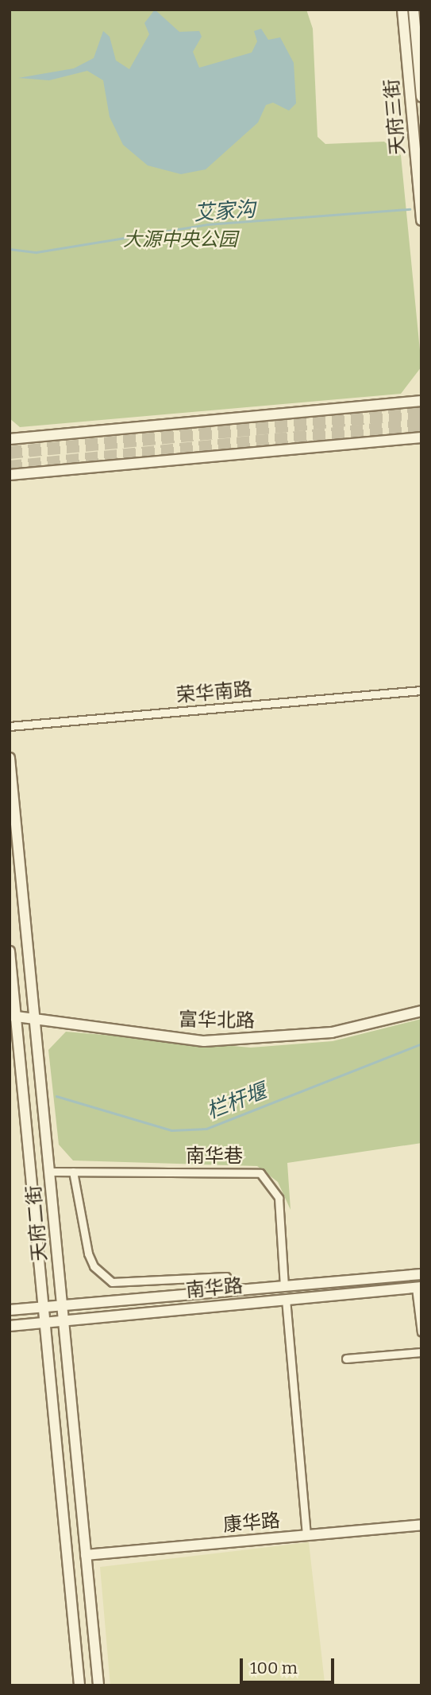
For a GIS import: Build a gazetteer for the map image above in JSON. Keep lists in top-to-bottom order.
{
  "streets": {
    "main road": [
      "天府三街",
      "富华北路",
      "天府二街",
      "南华路",
      "康华路"
    ],
    "street": ["荣华南路", "南华巷"]
  },
  "crossings": [
    ["富华北路", "天府二街"],
    ["南华巷", "天府二街"],
    ["南华巷", "南华路"],
    ["天府二街", "南华路"],
    ["天府二街", "康华路"]
  ],
  "water": ["艾家沟", "栏杆堰"],
  "parks": ["大源中央公园"],
  "scale_bar": "100 m"
}
